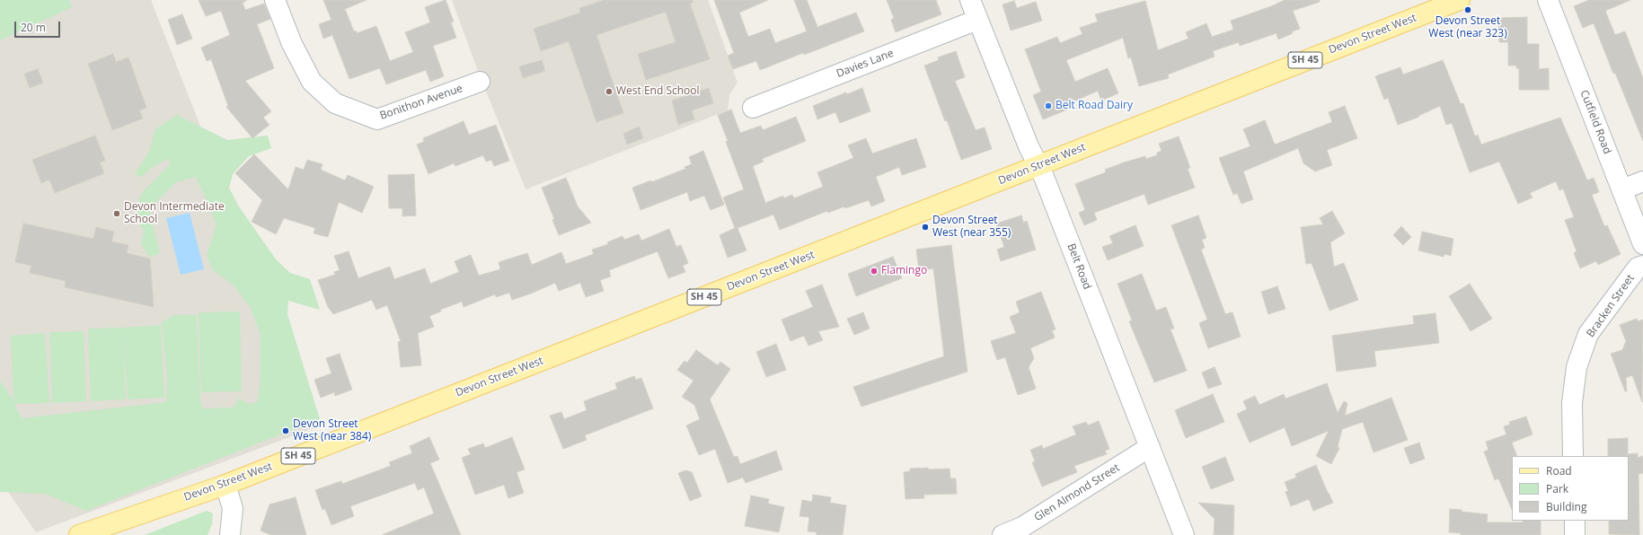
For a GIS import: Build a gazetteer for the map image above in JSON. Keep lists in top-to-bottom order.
{
  "streets": {
    "main road": ["Devon Street West", "SH 45"],
    "street": [
      "Davies Lane",
      "Bonithon Avenue",
      "Cutfield Road",
      "Belt Road",
      "Bracken Street",
      "Glen Almond Street"
    ]
  },
  "crossings": [
    ["Devon Street West", "Belt Road"],
    ["Davies Lane", "Belt Road"],
    ["Belt Road", "Glen Almond Street"]
  ],
  "places": [
    "Devon Street West (near 323)",
    "West End School",
    "Belt Road Dairy",
    "Devon Intermediate School",
    "Devon Street West (near 355)",
    "Flamingo",
    "Devon Street West (near 384)"
  ],
  "legend": ["Road", "Park", "Building"],
  "scale_bar": "20 m"
}
